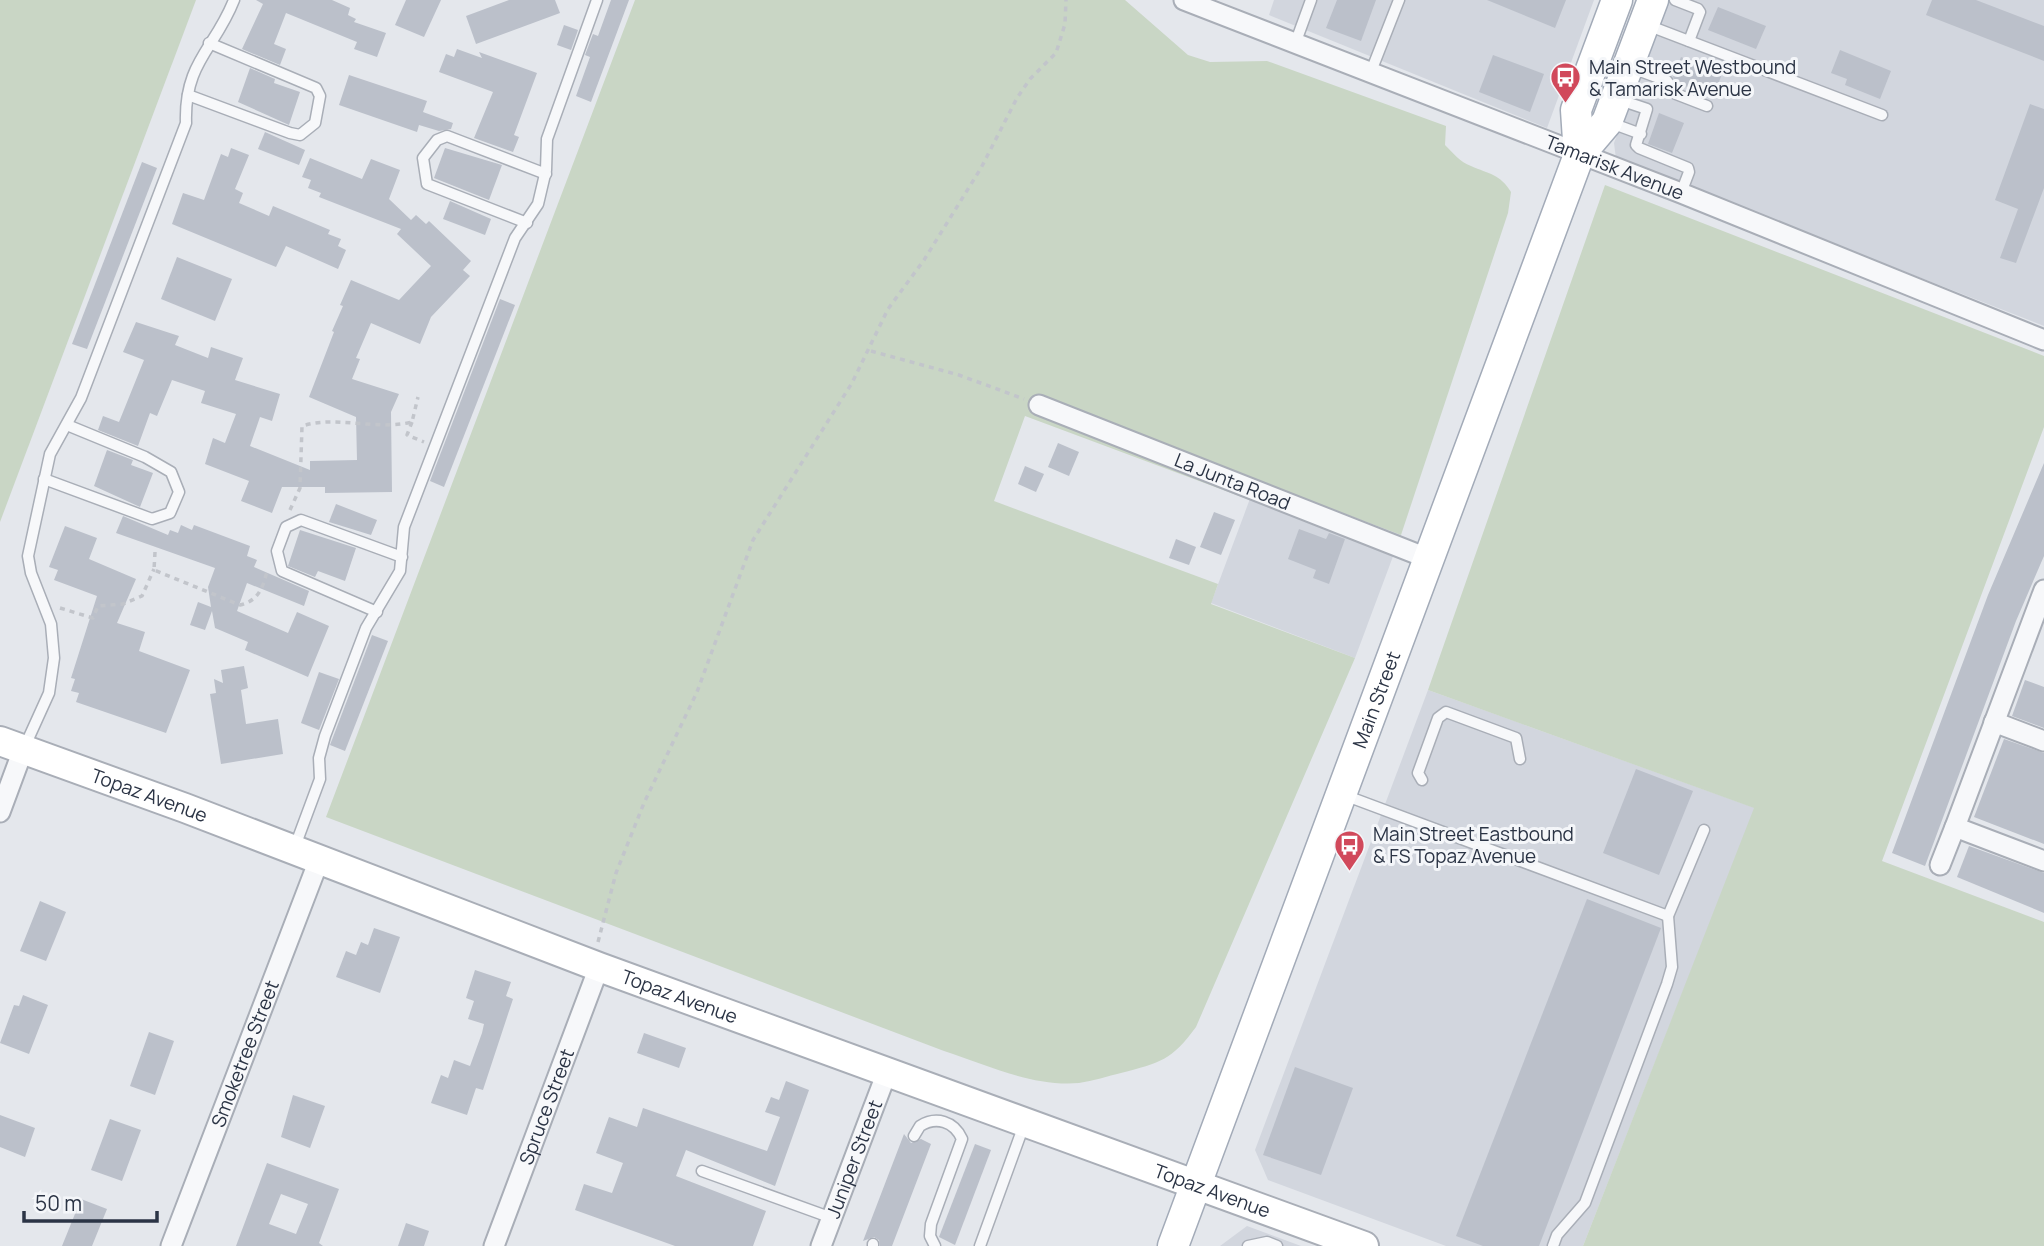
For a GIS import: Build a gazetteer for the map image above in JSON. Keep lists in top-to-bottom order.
{
  "streets": {
    "main road": ["Main Street"],
    "street": [
      "Tamarisk Avenue",
      "La Junta Road",
      "Topaz Avenue",
      "Smoketree Street",
      "Spruce Street",
      "Juniper Street"
    ]
  },
  "crossings": [
    ["Tamarisk Avenue", "Main Street"],
    ["La Junta Road", "Main Street"],
    ["Main Street", "Topaz Avenue"],
    ["Topaz Avenue", "Smoketree Street"],
    ["Topaz Avenue", "Spruce Street"],
    ["Topaz Avenue", "Juniper Street"]
  ],
  "places": {
    "bus stop": ["Main Street Westbound & Tamarisk Avenue", "Main Street Eastbound & FS Topaz Avenue"]
  },
  "scale_bar": "50 m"
}
